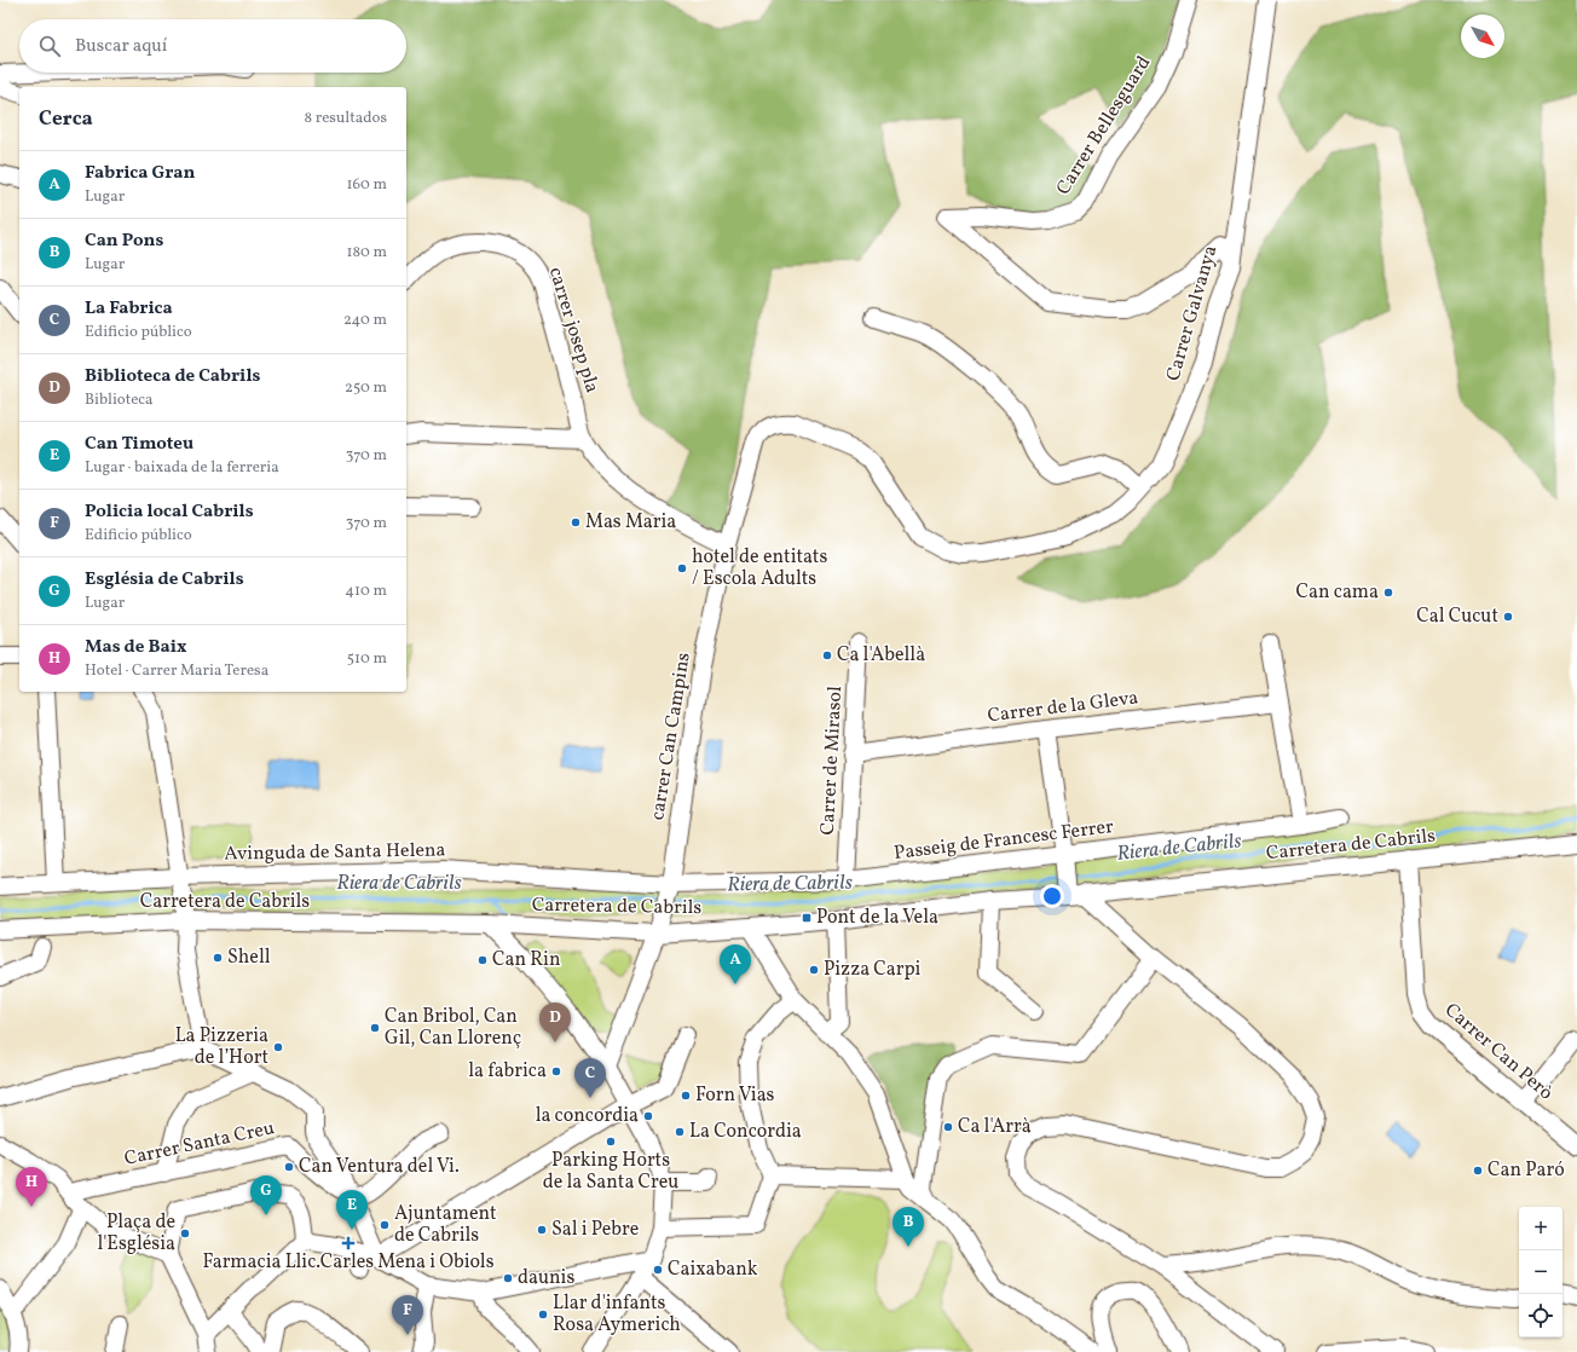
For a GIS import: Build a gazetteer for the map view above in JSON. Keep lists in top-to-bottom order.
{
  "streets": {
    "street": [
      "Carrer Bellesguard",
      "Carrer Galvanya",
      "carrer josep pla",
      "Carrer de la Gleva",
      "carrer Can Campins",
      "Carrer de Mirasol",
      "Passeig de Francesc Ferrer",
      "Carretera de Cabrils",
      "Avinguda de Santa Helena",
      "Carrer Can Però",
      "Carrer Santa Creu"
    ]
  },
  "crossings": [
    ["Carrer Bellesguard", "Carrer Galvanya"],
    ["Carrer Galvanya", "carrer josep pla"],
    ["Carrer Galvanya", "carrer Can Campins"],
    ["carrer josep pla", "carrer Can Campins"],
    ["Carrer de la Gleva", "Carrer de Mirasol"],
    ["carrer Can Campins", "Passeig de Francesc Ferrer"],
    ["carrer Can Campins", "Carretera de Cabrils"],
    ["carrer Can Campins", "Avinguda de Santa Helena"],
    ["Carrer de Mirasol", "Passeig de Francesc Ferrer"],
    ["Passeig de Francesc Ferrer", "Avinguda de Santa Helena"],
    ["Carretera de Cabrils", "Carrer Can Però"]
  ],
  "water": ["Riera de Cabrils"],
  "places": {
    "other": [
      "Mas Maria",
      "hotel de entitats / Escola Adults",
      "Can cama",
      "Cal Cucut",
      "Ca l'Abellà",
      "Shell",
      "Can Rin",
      "Pizza Carpi",
      "Can Bribol, Can Gil, Can Llorenç",
      "La Pizzeria de l’Hort",
      "la fabrica",
      "Forn Vias",
      "la concordia",
      "Ca l'Arrà",
      "La Concordia",
      "Parking Horts de la Santa Creu",
      "Can Ventura del Vi.",
      "Can Paró",
      "Ajuntament de Cabrils",
      "Sal i Pebre",
      "Plaça de l'Església",
      "Caixabank",
      "daunis",
      "Llar d'infants Rosa Aymerich"
    ],
    "transit": ["Pont de la Vela"],
    "health": ["Farmacia Llic.Carles Mena i Obiols"]
  },
  "north": "bottom right",
  "page": {
    "search": "Buscar aquí",
    "heading": ["Cerca", "8 resultados"],
    "list": [
      {
        "mark": "A",
        "name": "Fabrica Gran",
        "note": "Lugar",
        "value": "160 m"
      },
      {
        "mark": "B",
        "name": "Can Pons",
        "note": "Lugar",
        "value": "180 m"
      },
      {
        "mark": "C",
        "name": "La Fabrica",
        "note": "Edificio público",
        "value": "240 m"
      },
      {
        "mark": "D",
        "name": "Biblioteca de Cabrils",
        "note": "Biblioteca",
        "value": "250 m"
      },
      {
        "mark": "E",
        "name": "Can Timoteu",
        "note": "Lugar · baixada de la ferreria",
        "value": "370 m"
      },
      {
        "mark": "F",
        "name": "Policia local Cabrils",
        "note": "Edificio público",
        "value": "370 m"
      },
      {
        "mark": "G",
        "name": "Església de Cabrils",
        "note": "Lugar",
        "value": "410 m"
      },
      {
        "mark": "H",
        "name": "Mas de Baix",
        "note": "Hotel · Carrer Maria Teresa",
        "value": "510 m"
      }
    ],
    "pins": [
      "A",
      "D",
      "C",
      "H",
      "G",
      "E",
      "B",
      "F"
    ],
    "map_buttons": ["+", "−"]
  }
}
